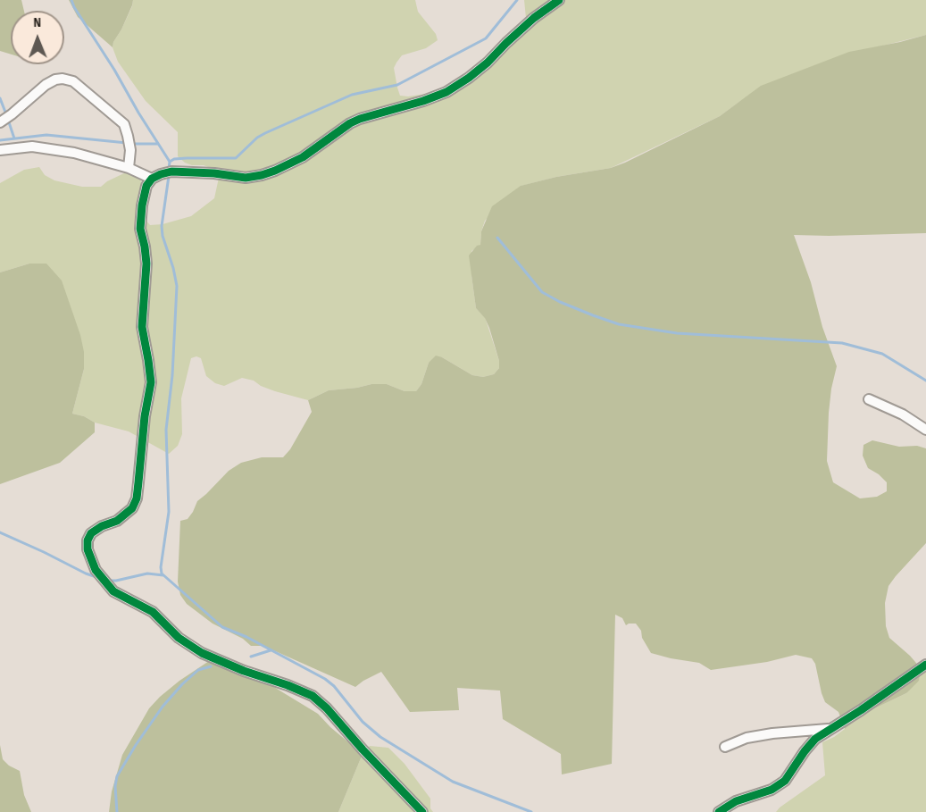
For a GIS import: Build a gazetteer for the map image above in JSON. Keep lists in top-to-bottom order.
{
  "north": "top"
}
